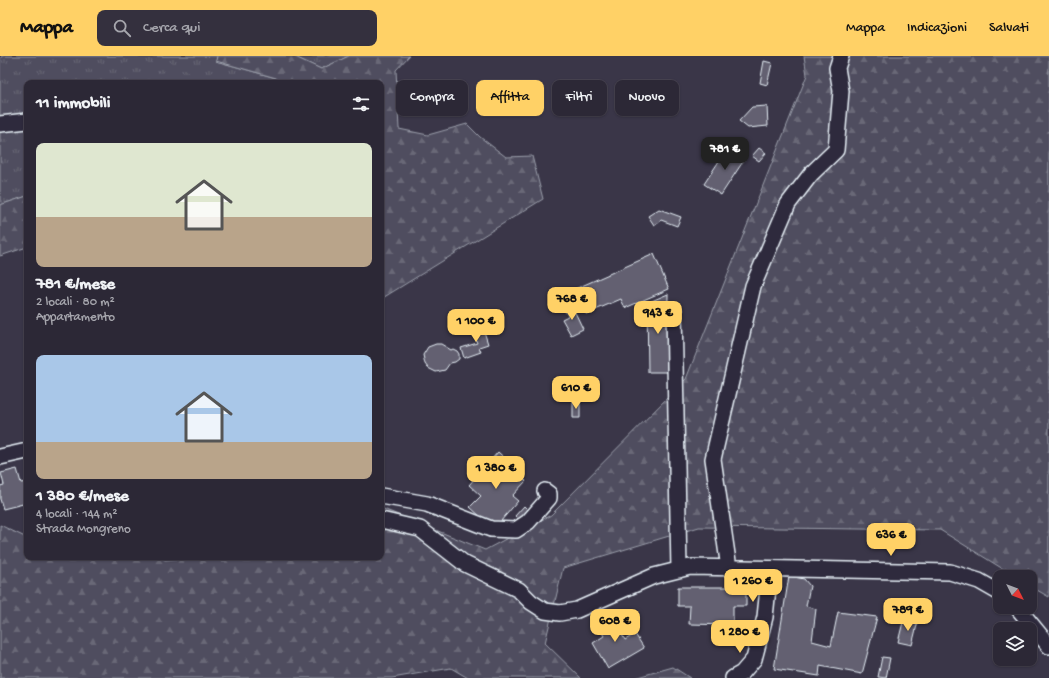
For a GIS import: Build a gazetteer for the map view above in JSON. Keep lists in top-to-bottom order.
{
  "north": "bottom right",
  "page": {
    "header": "Mappa",
    "search": "Cerca qui",
    "nav": ["Mappa", "Indicazioni", "Salvati"],
    "chip": [
      "Compra",
      "Affitta",
      "Filtri",
      "Nuovo"
    ],
    "heading": "11 immobili",
    "list": [
      {
        "name": "781 €/mese",
        "note": "2 locali · 80 m² · Appartamento"
      },
      {
        "name": "1 380 €/mese",
        "note": "4 locali · 144 m² · Strada Mongreno"
      }
    ],
    "price": [
      "781 €",
      "768 €",
      "943 €",
      "1 100 €",
      "610 €",
      "1 380 €",
      "636 €",
      "1 260 €",
      "789 €",
      "608 €",
      "1 280 €"
    ]
  }
}
